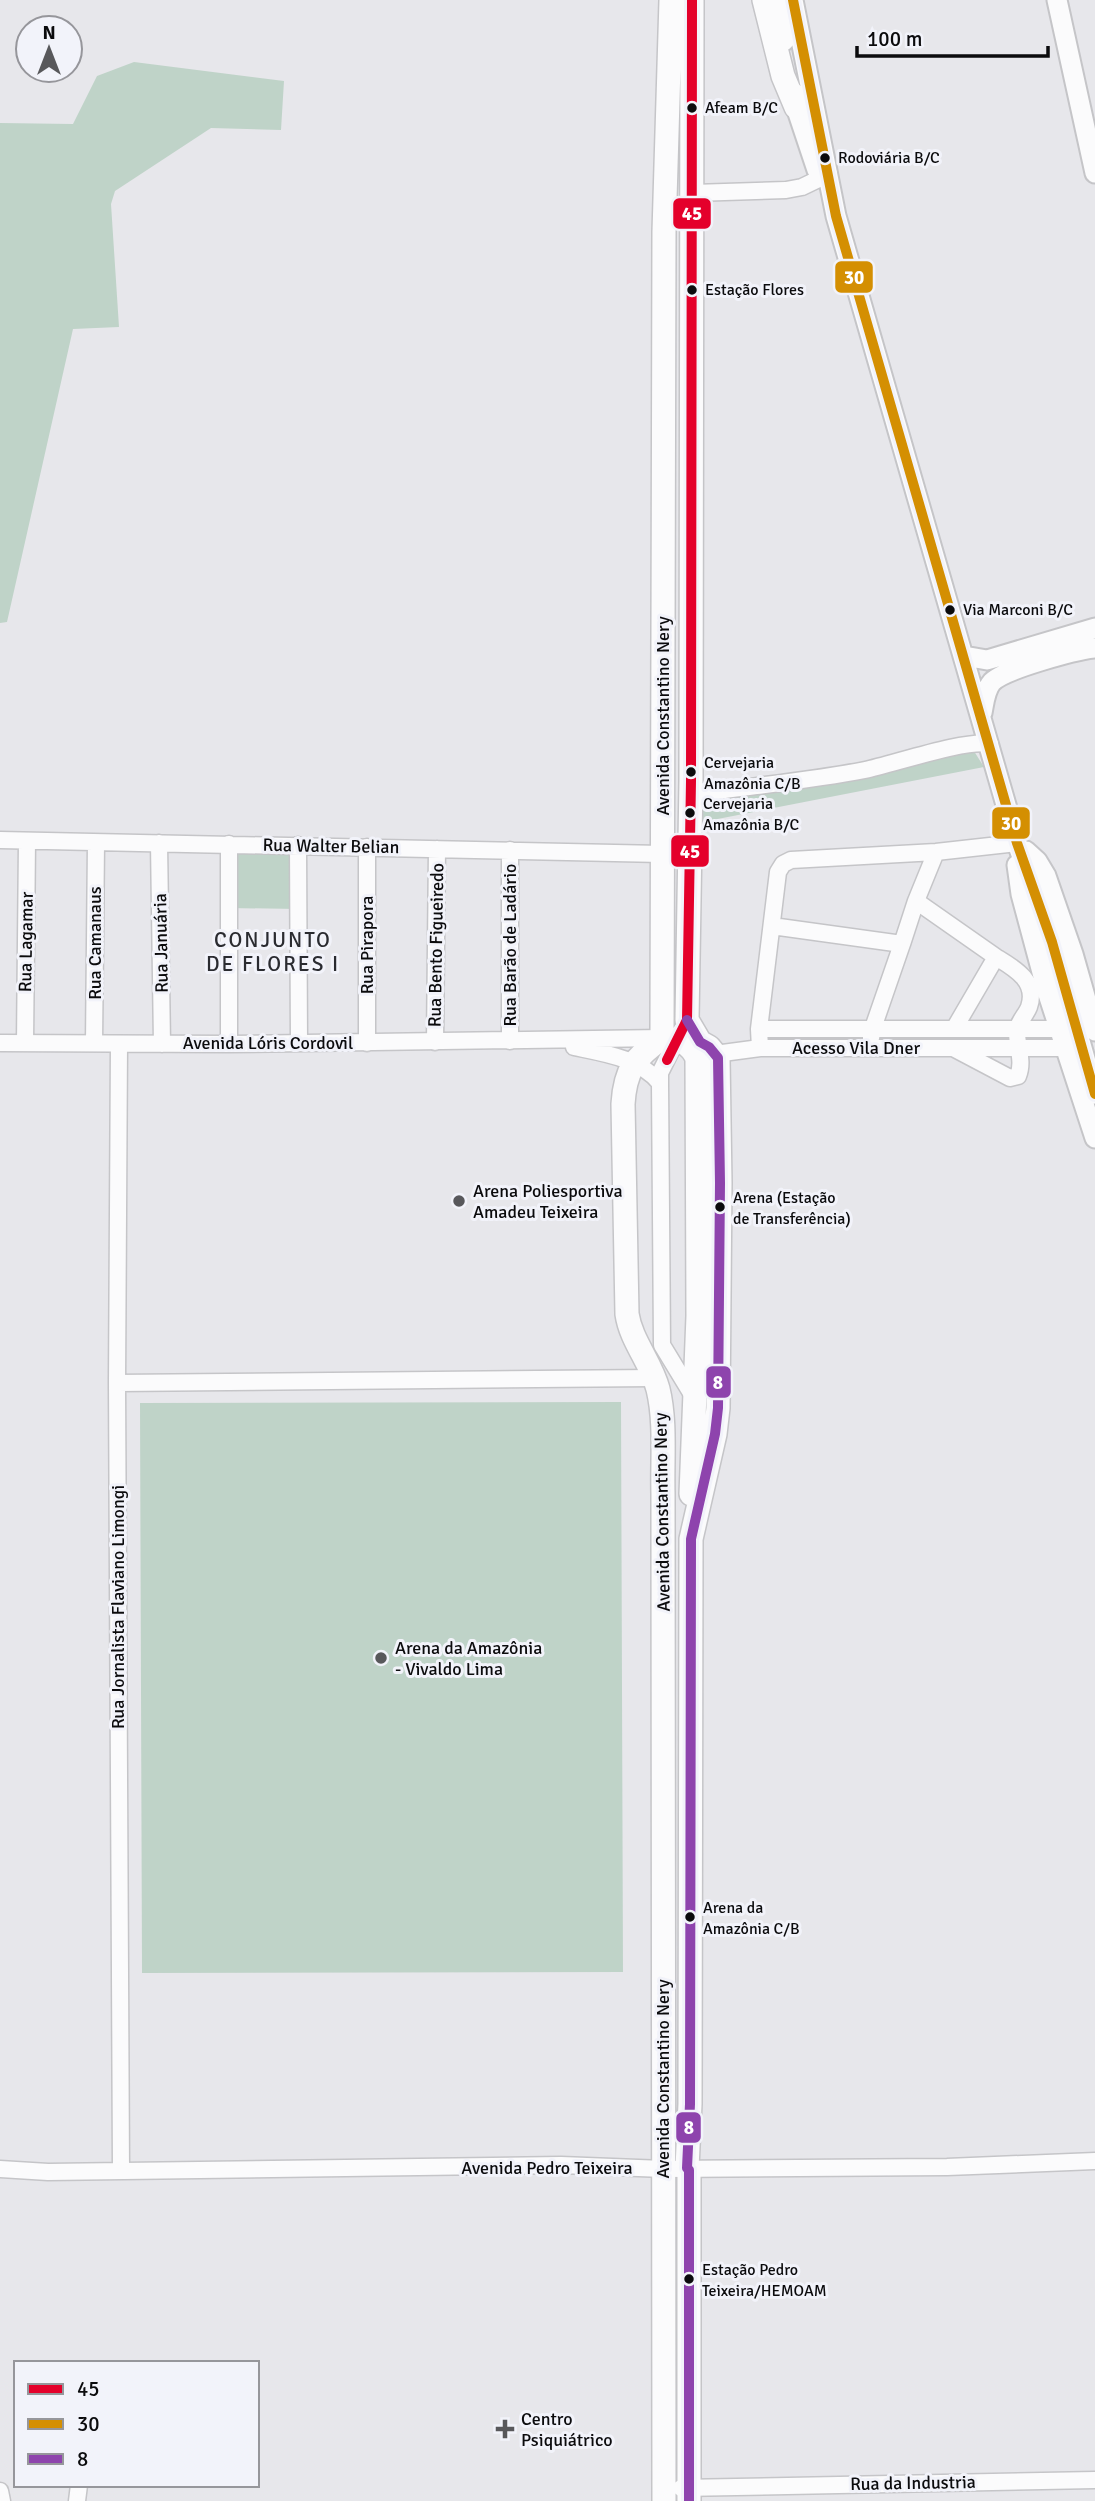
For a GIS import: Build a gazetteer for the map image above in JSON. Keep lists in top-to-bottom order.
{
  "streets": {
    "highway": ["Avenida Constantino Nery"],
    "street": [
      "Rua Walter Belian",
      "Rua Lagamar",
      "Rua Camanaus",
      "Rua Januária",
      "Rua Pirapora",
      "Rua Bento Figueiredo",
      "Rua Barão de Ladário",
      "Avenida Lóris Cordovil",
      "Acesso Vila Dner",
      "Rua Jornalista Flaviano Limongi",
      "Avenida Pedro Teixeira",
      "Rua da Industria"
    ]
  },
  "crossings": [
    ["Avenida Constantino Nery", "Rua Walter Belian"],
    ["Avenida Constantino Nery", "Avenida Lóris Cordovil"],
    ["Avenida Constantino Nery", "Acesso Vila Dner"],
    ["Avenida Constantino Nery", "Avenida Pedro Teixeira"],
    ["Avenida Constantino Nery", "Rua da Industria"],
    ["Rua Walter Belian", "Rua Lagamar"],
    ["Rua Walter Belian", "Rua Camanaus"],
    ["Rua Walter Belian", "Rua Januária"],
    ["Rua Walter Belian", "Rua Pirapora"],
    ["Rua Walter Belian", "Rua Bento Figueiredo"],
    ["Rua Walter Belian", "Rua Barão de Ladário"],
    ["Rua Lagamar", "Avenida Lóris Cordovil"],
    ["Rua Camanaus", "Avenida Lóris Cordovil"],
    ["Rua Januária", "Avenida Lóris Cordovil"],
    ["Rua Pirapora", "Avenida Lóris Cordovil"],
    ["Rua Bento Figueiredo", "Avenida Lóris Cordovil"],
    ["Rua Barão de Ladário", "Avenida Lóris Cordovil"],
    ["Avenida Lóris Cordovil", "Rua Jornalista Flaviano Limongi"],
    ["Rua Jornalista Flaviano Limongi", "Avenida Pedro Teixeira"]
  ],
  "districts": ["CONJUNTO DE FLORES I"],
  "places": {
    "other": [
      "Afeam B/C",
      "Rodoviária B/C",
      "Estação Flores",
      "Via Marconi B/C",
      "Cervejaria Amazônia C/B",
      "Cervejaria Amazônia B/C",
      "Arena Poliesportiva Amadeu Teixeira",
      "Arena (Estação de Transferência)",
      "Arena da Amazônia - Vivaldo Lima",
      "Arena da Amazônia C/B",
      "Estação Pedro Teixeira/HEMOAM"
    ],
    "health": ["Centro Psiquiátrico"]
  },
  "lines": ["transit line 45", "transit line 30", "transit line 8"],
  "legend": ["45", "30", "8"],
  "scale_bar": "100 m",
  "north": "top"
}
